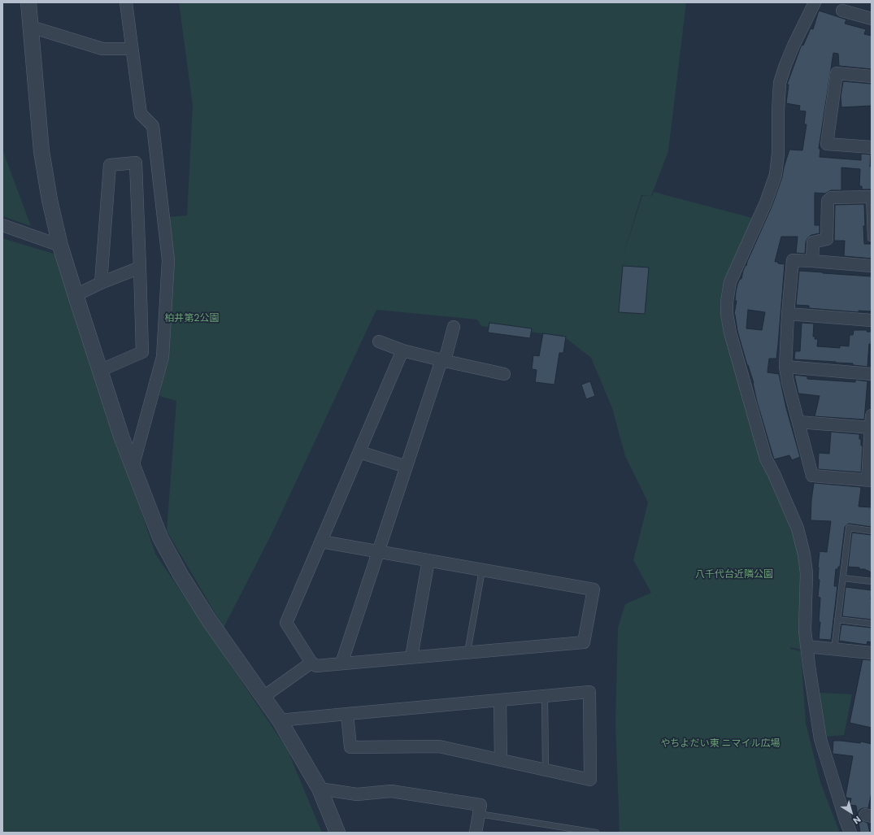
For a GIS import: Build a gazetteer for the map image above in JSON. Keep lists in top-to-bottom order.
{
  "parks": ["柏井第2公園", "八千代台近隣公園", "やちよだい東 ニマイル広場"],
  "north": "bottom right"
}
